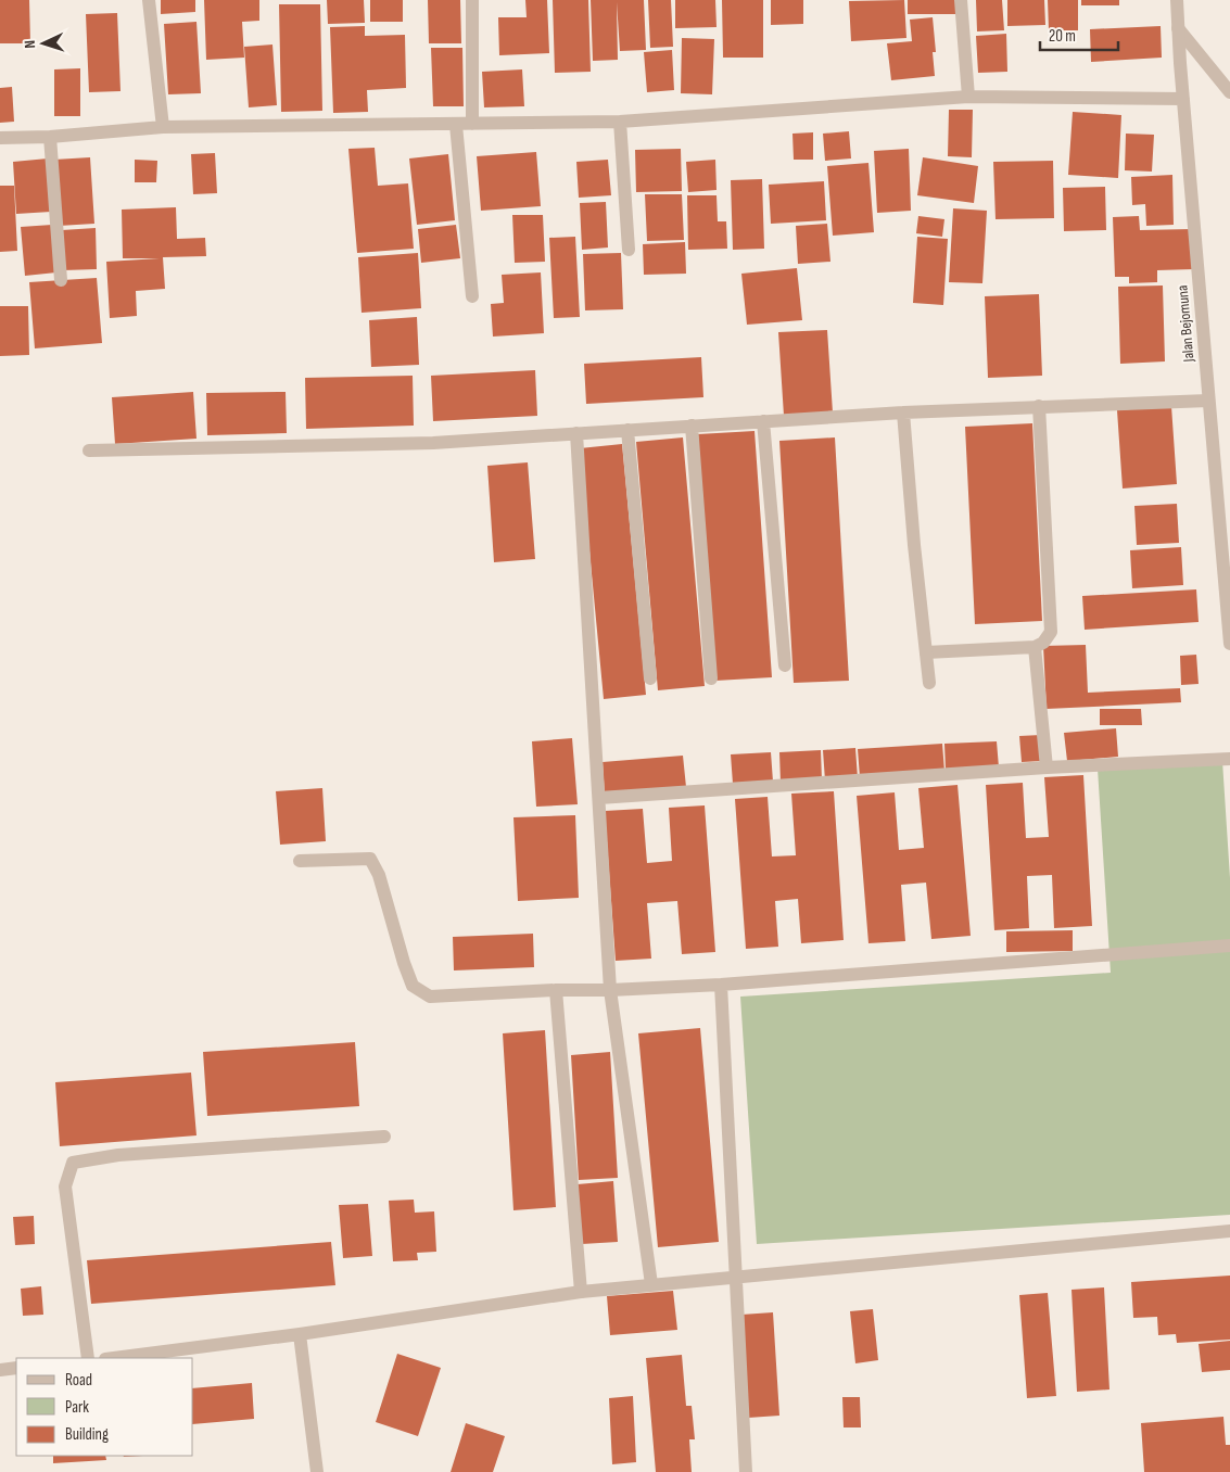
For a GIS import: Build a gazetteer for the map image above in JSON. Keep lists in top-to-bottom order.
{
  "streets": {
    "street": ["Jalan Bejomuna"]
  },
  "legend": ["Road", "Park", "Building"],
  "scale_bar": "20 m",
  "north": "left"
}
